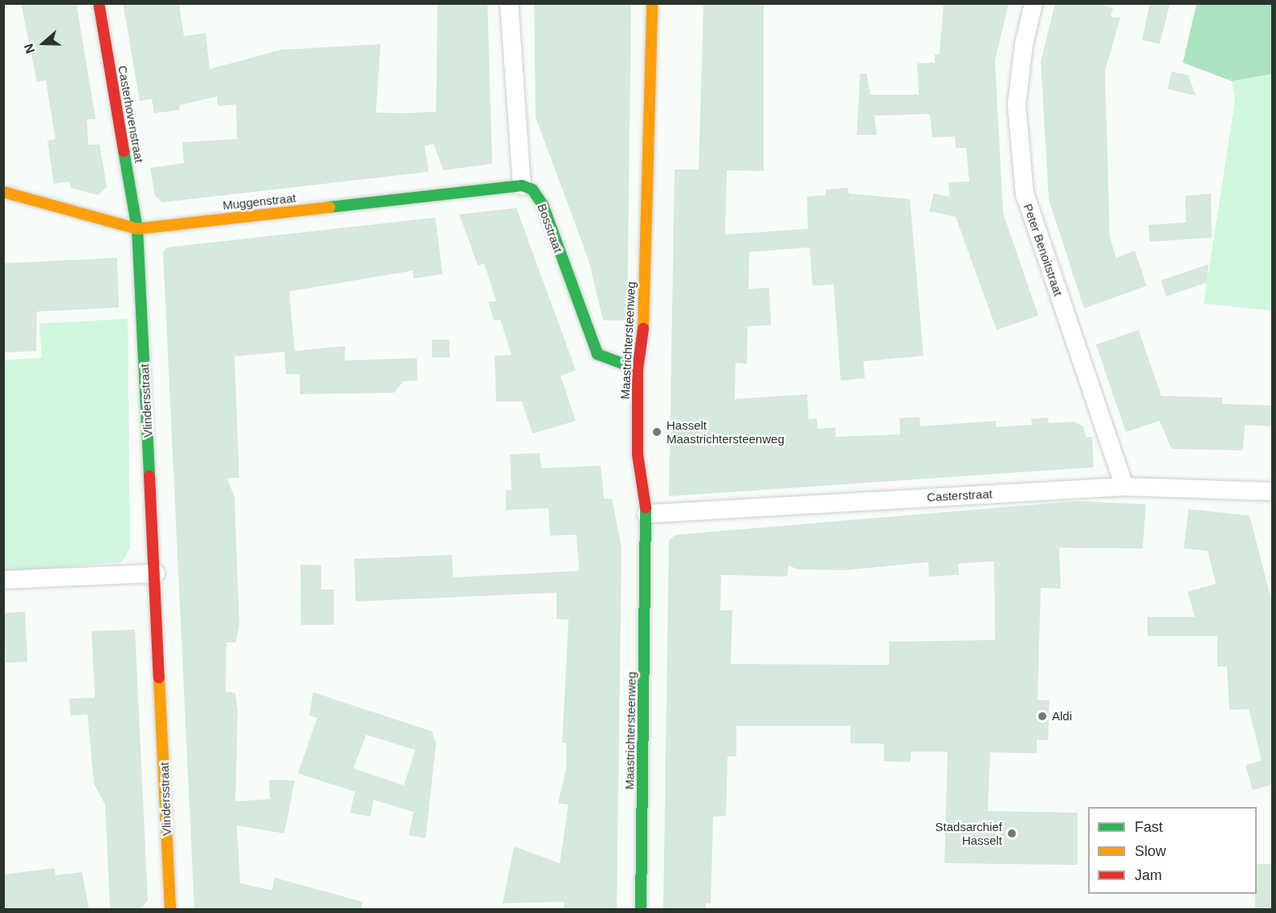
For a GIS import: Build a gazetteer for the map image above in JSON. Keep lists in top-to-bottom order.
{
  "streets": {
    "street": [
      "Casterhovenstraat",
      "Muggenstraat",
      "Bosstraat",
      "Peter Benoitstraat",
      "Maastrichtersteenweg",
      "Vlindersstraat",
      "Casterstraat"
    ]
  },
  "crossings": [
    ["Casterhovenstraat", "Muggenstraat"],
    ["Casterhovenstraat", "Vlindersstraat"],
    ["Muggenstraat", "Bosstraat"],
    ["Muggenstraat", "Vlindersstraat"],
    ["Bosstraat", "Maastrichtersteenweg"],
    ["Peter Benoitstraat", "Casterstraat"],
    ["Maastrichtersteenweg", "Casterstraat"]
  ],
  "places": ["Hasselt Maastrichtersteenweg", "Aldi", "Stadsarchief Hasselt"],
  "legend": ["Fast", "Slow", "Jam"],
  "north": "left"
}
